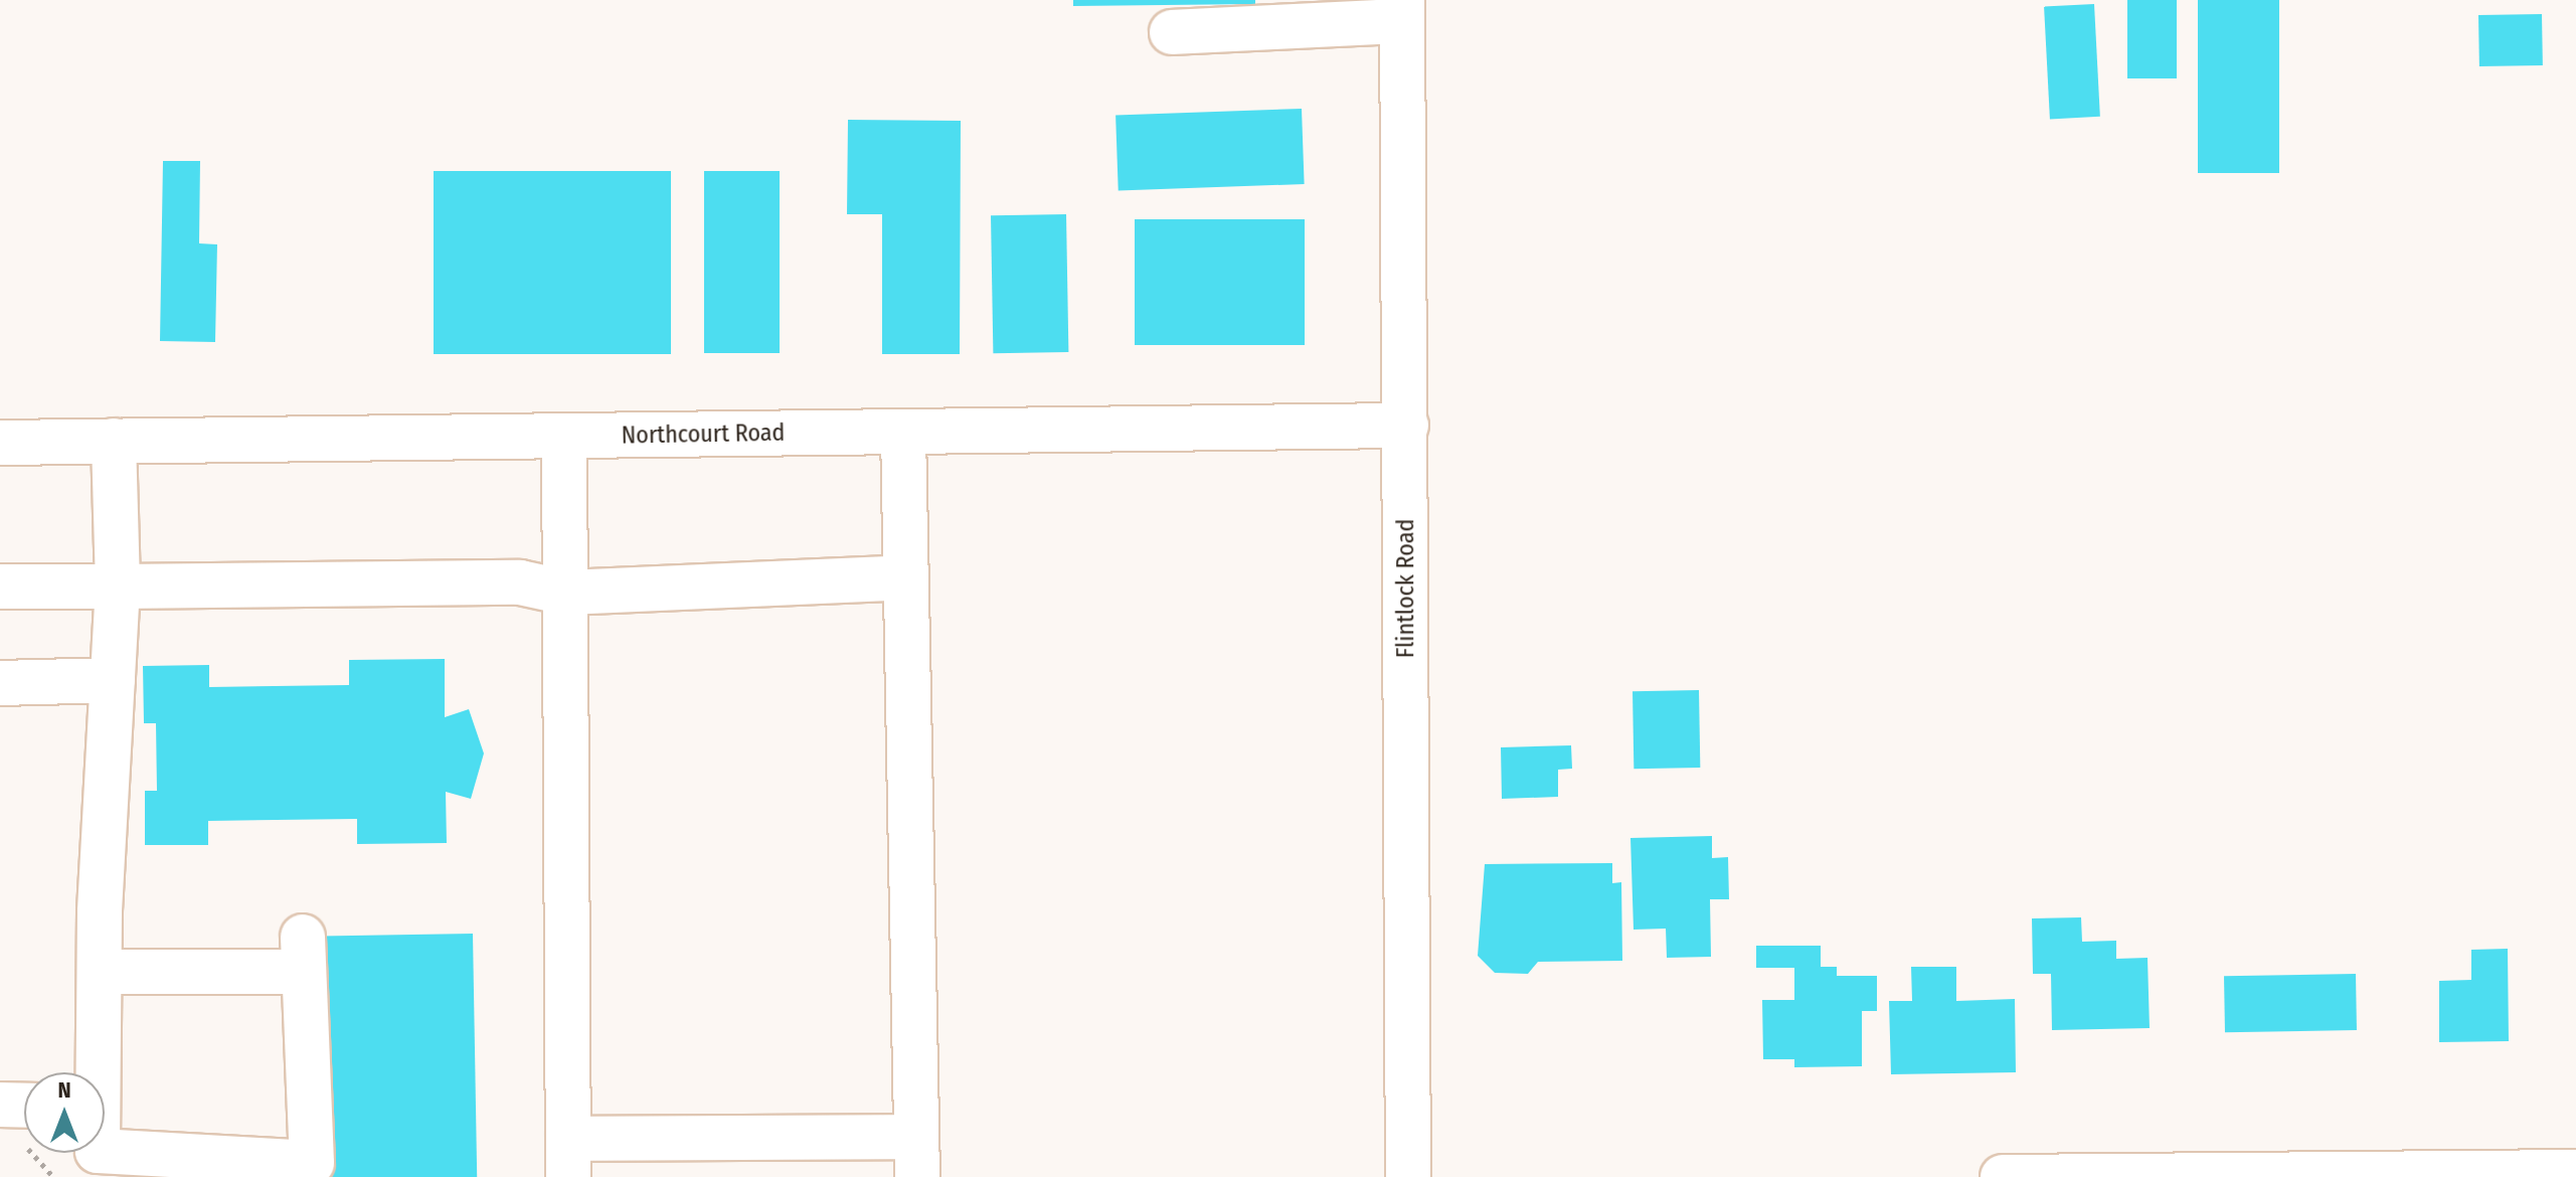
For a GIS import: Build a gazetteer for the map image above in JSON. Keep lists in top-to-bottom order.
{
  "streets": {
    "street": ["Northcourt Road", "Flintlock Road"]
  },
  "crossings": [
    ["Northcourt Road", "Flintlock Road"]
  ],
  "north": "top"
}
